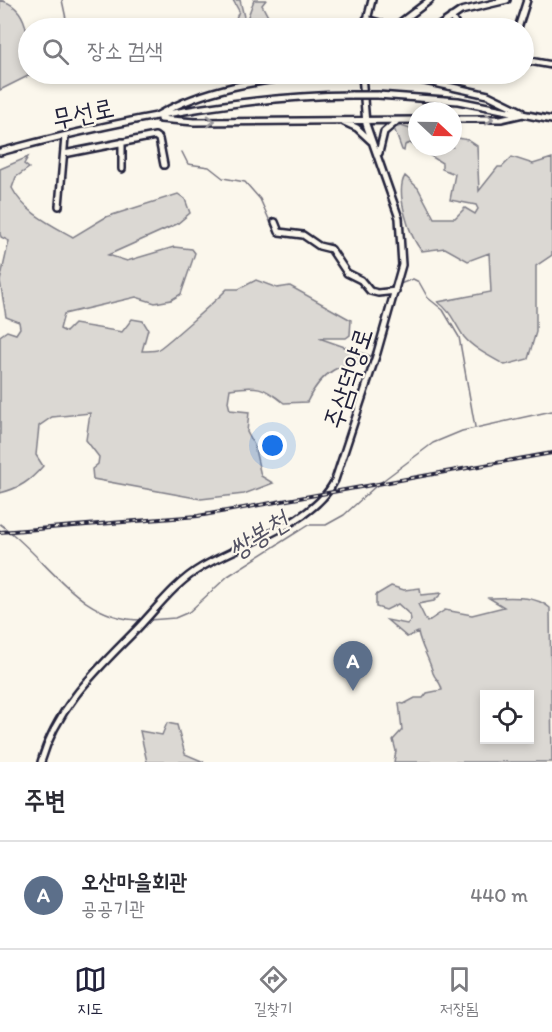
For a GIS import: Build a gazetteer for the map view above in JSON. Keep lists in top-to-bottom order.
{
  "streets": {
    "street": ["무선로", "주삼덕양로"]
  },
  "water": ["쌍봉천"],
  "north": "right",
  "page": {
    "search": "장소 검색",
    "pins": "A",
    "heading": "주변",
    "list": [
      {
        "mark": "A",
        "name": "오산마을회관",
        "note": "공공기관",
        "value": "440 m"
      }
    ],
    "nav": ["지도", "길찾기", "저장됨"]
  }
}
